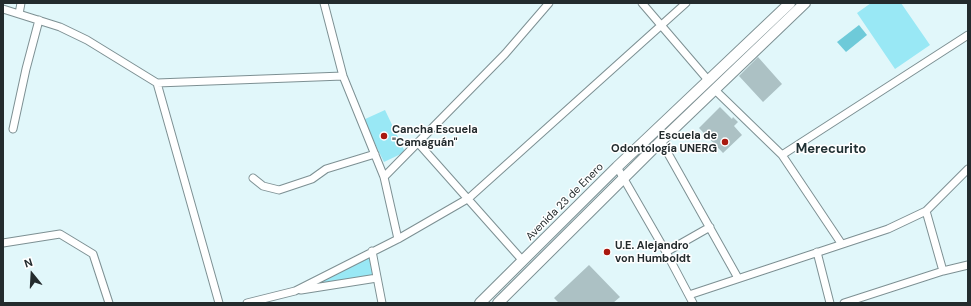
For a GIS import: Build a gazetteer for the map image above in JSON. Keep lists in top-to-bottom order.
{
  "streets": {
    "main road": ["Avenida 23 de Enero"]
  },
  "districts": ["Merecurito"],
  "places": ["Cancha Escuela \"Camaguán\"", "Escuela de Odontología UNERG", "U.E. Alejandro von Humboldt"],
  "north": "top"
}
